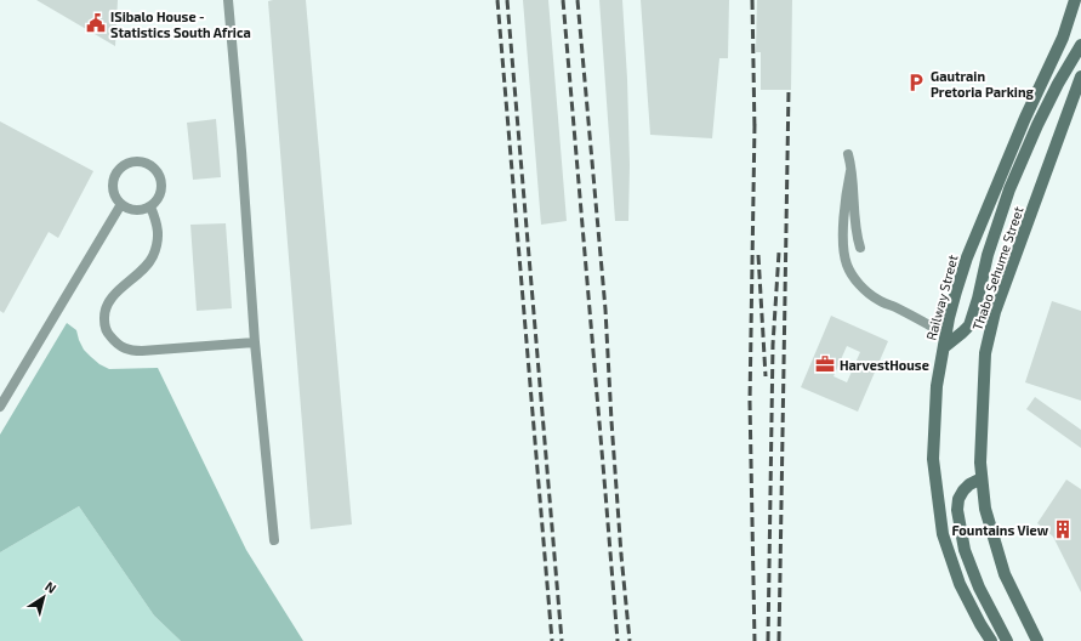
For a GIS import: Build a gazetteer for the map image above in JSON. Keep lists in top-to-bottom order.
{
  "streets": {
    "main road": ["Thabo Sehume Street", "Railway Street"]
  },
  "places": {
    "public building": ["ISibalo House - Statistics South Africa"],
    "parking": ["Gautrain Pretoria Parking"],
    "office": ["HarvestHouse"],
    "building": ["Fountains View"]
  },
  "north": "top right"
}
